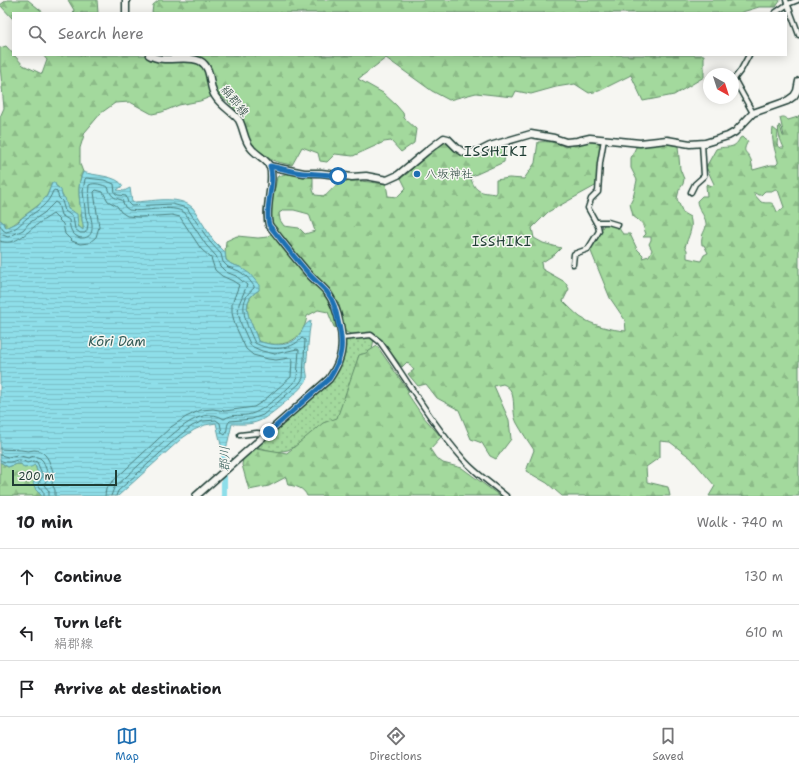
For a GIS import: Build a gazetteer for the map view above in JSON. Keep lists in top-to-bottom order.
{
  "streets": {
    "main road": ["絹郡線"]
  },
  "districts": ["ISSHIKI", "ISSHIKI"],
  "water": ["Kōri Dam", "郡川"],
  "places": ["八坂神社"],
  "scale_bar": "200 m",
  "north": "bottom right",
  "page": {
    "search": "Search here",
    "scale": "200 m",
    "heading": ["10 min", "Walk · 740 m"],
    "list": [
      ["Continue", "130 m"],
      ["Turn left", "絹郡線", "610 m"],
      "Arrive at destination"
    ],
    "nav": ["Map", "Directions", "Saved"]
  }
}
